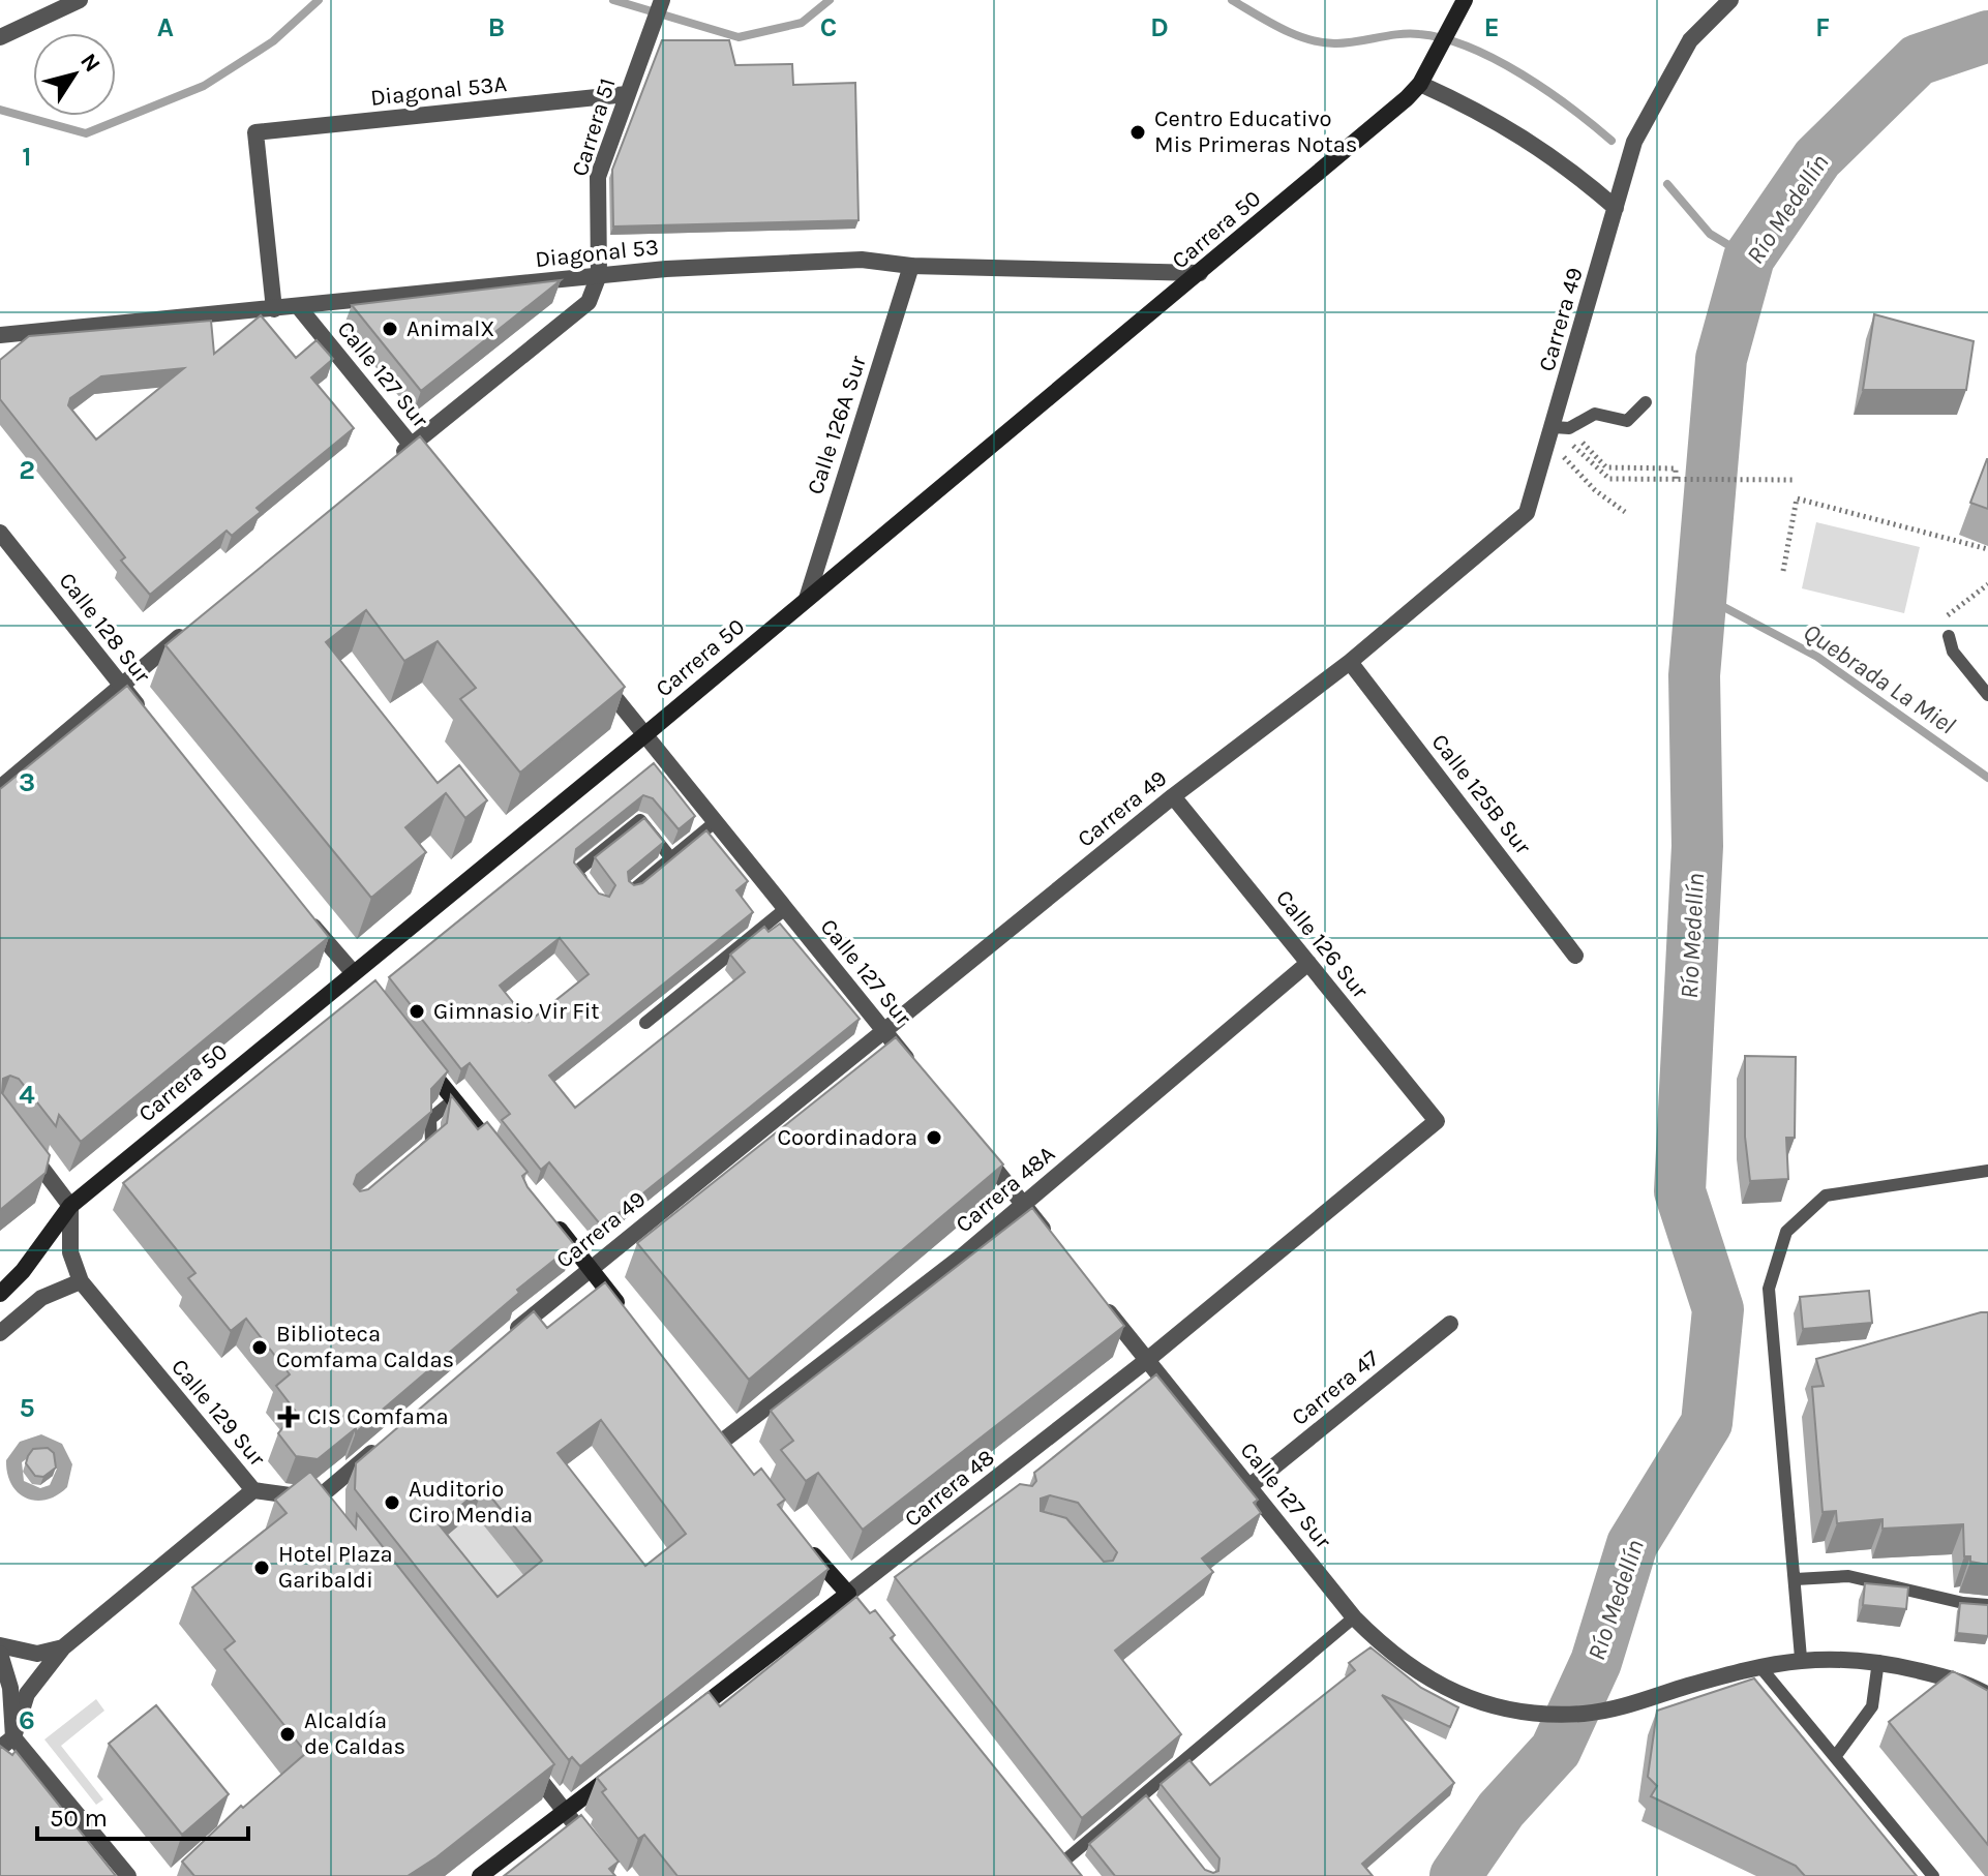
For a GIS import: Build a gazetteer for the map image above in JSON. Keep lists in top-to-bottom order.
{
  "streets": {
    "main road": ["Carrera 50", "Carrera 48"],
    "street": [
      "Diagonal 53A",
      "Carrera 51",
      "Diagonal 53",
      "Carrera 49",
      "Calle 127 Sur",
      "Calle 126A Sur",
      "Calle 128 Sur",
      "Calle 125B Sur",
      "Calle 126 Sur",
      "Carrera 48A",
      "Carrera 47",
      "Calle 129 Sur"
    ]
  },
  "crossings": [
    ["Diagonal 53A", "Carrera 51"],
    ["Diagonal 53A", "Diagonal 53"],
    ["Carrera 51", "Diagonal 53"],
    ["Carrera 50", "Diagonal 53"],
    ["Carrera 50", "Calle 127 Sur"],
    ["Carrera 50", "Calle 126A Sur"],
    ["Carrera 50", "Calle 129 Sur"],
    ["Diagonal 53", "Calle 127 Sur"],
    ["Diagonal 53", "Calle 126A Sur"],
    ["Carrera 49", "Calle 127 Sur"],
    ["Carrera 49", "Calle 125B Sur"],
    ["Carrera 49", "Calle 126 Sur"],
    ["Calle 127 Sur", "Carrera 47"],
    ["Calle 127 Sur", "Carrera 48"],
    ["Calle 126 Sur", "Carrera 48A"],
    ["Calle 126 Sur", "Carrera 48"]
  ],
  "water": ["Río Medellín", "Quebrada La Miel"],
  "places": {
    "other": [
      "Centro Educativo Mis Primeras Notas",
      "AnimalX",
      "Gimnasio Vir Fit",
      "Coordinadora",
      "Biblioteca Comfama Caldas",
      "Auditorio Ciro Mendia",
      "Hotel Plaza Garibaldi",
      "Alcaldía de Caldas"
    ],
    "health": ["CIS Comfama"]
  },
  "scale_bar": "50 m",
  "north": "top right",
  "grid": {
    "columns": [
      "A",
      "B",
      "C",
      "D",
      "E",
      "F"
    ],
    "rows": [
      "1",
      "2",
      "3",
      "4",
      "5",
      "6"
    ]
  }
}
